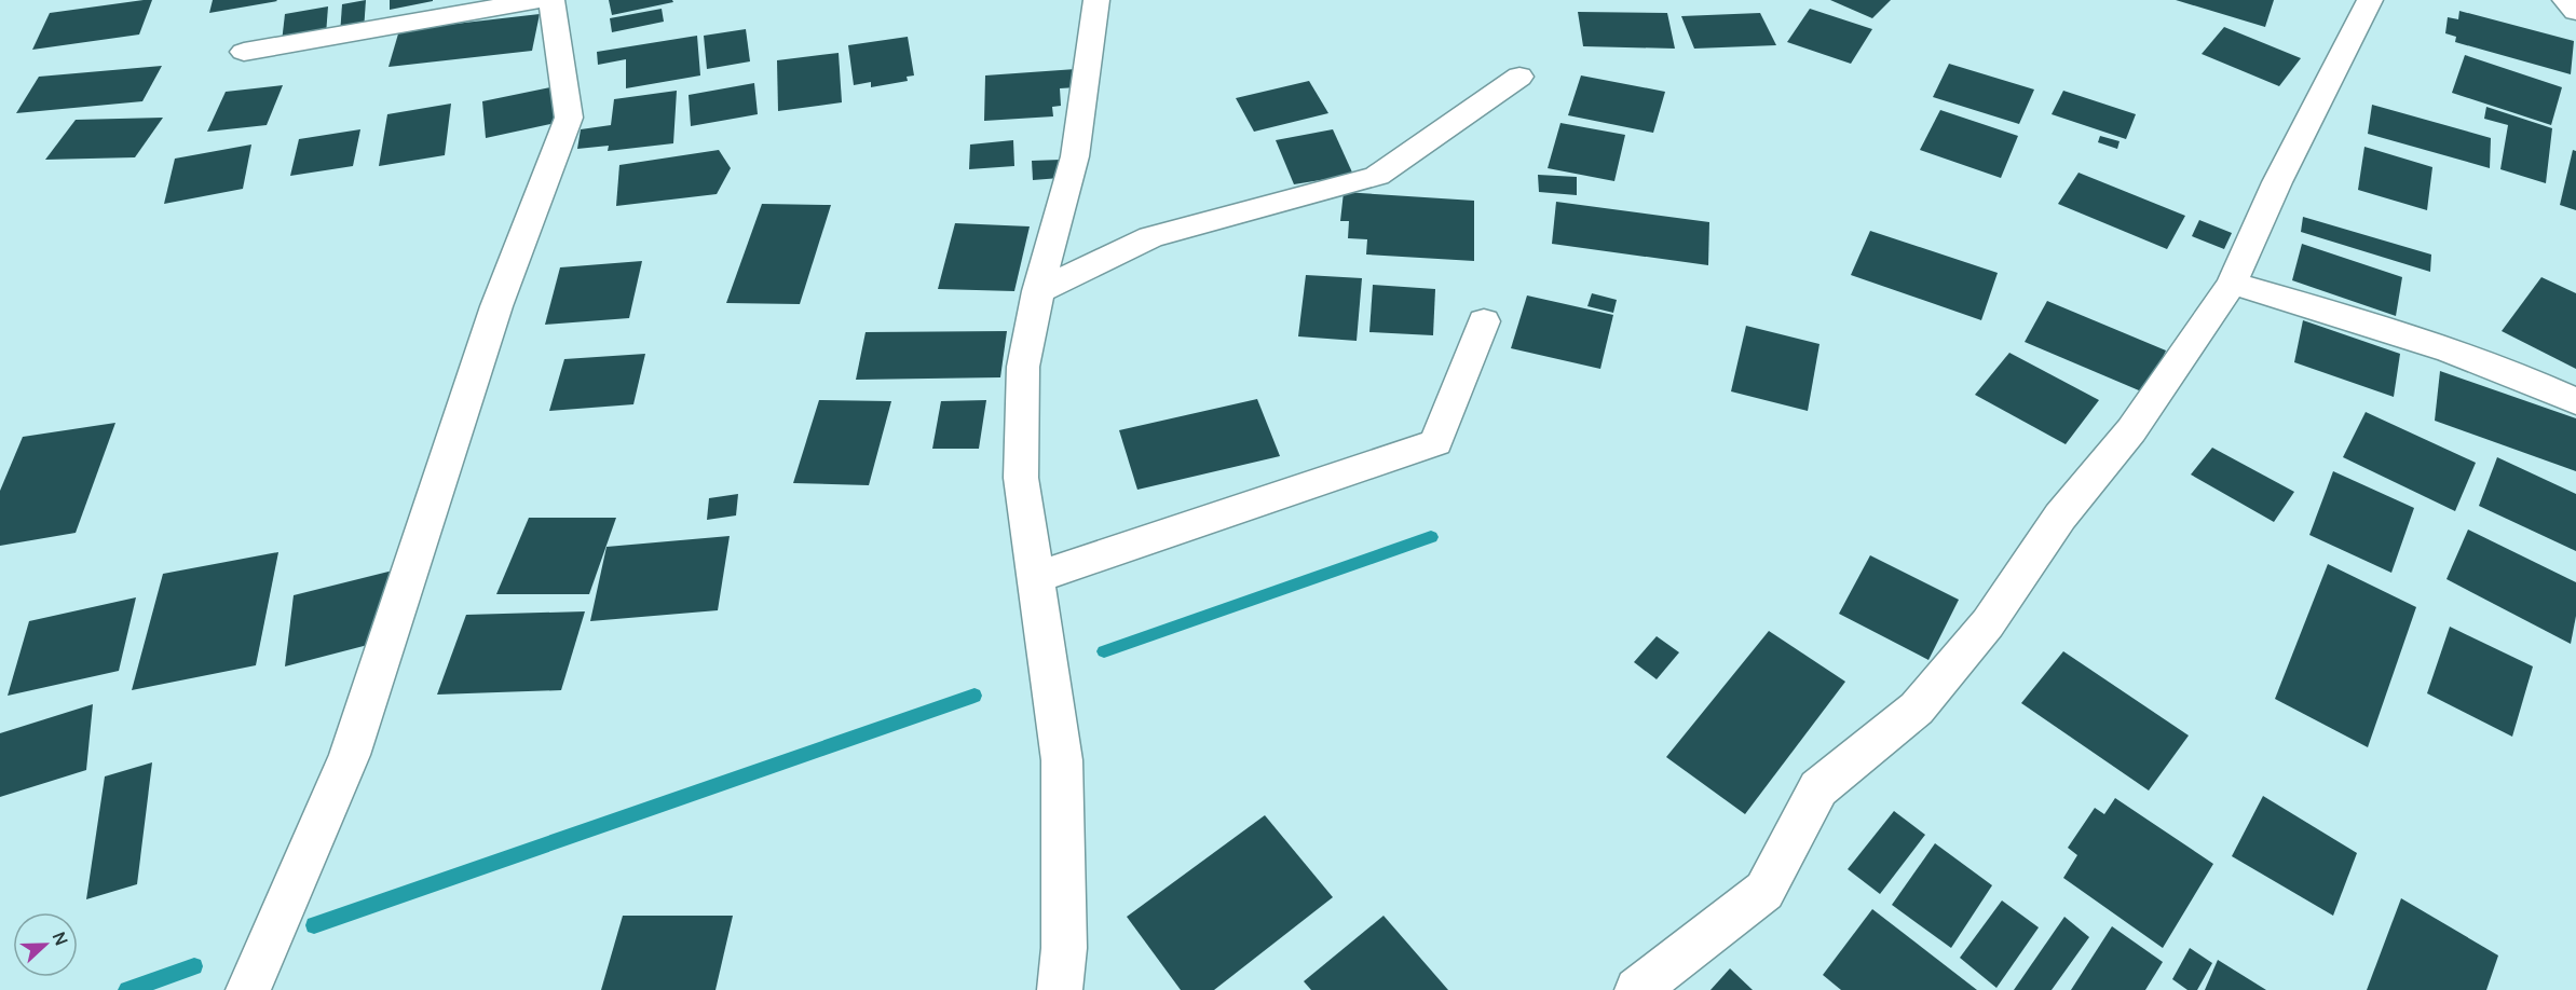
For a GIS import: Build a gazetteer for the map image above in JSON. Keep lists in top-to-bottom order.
{
  "north": "right"
}
